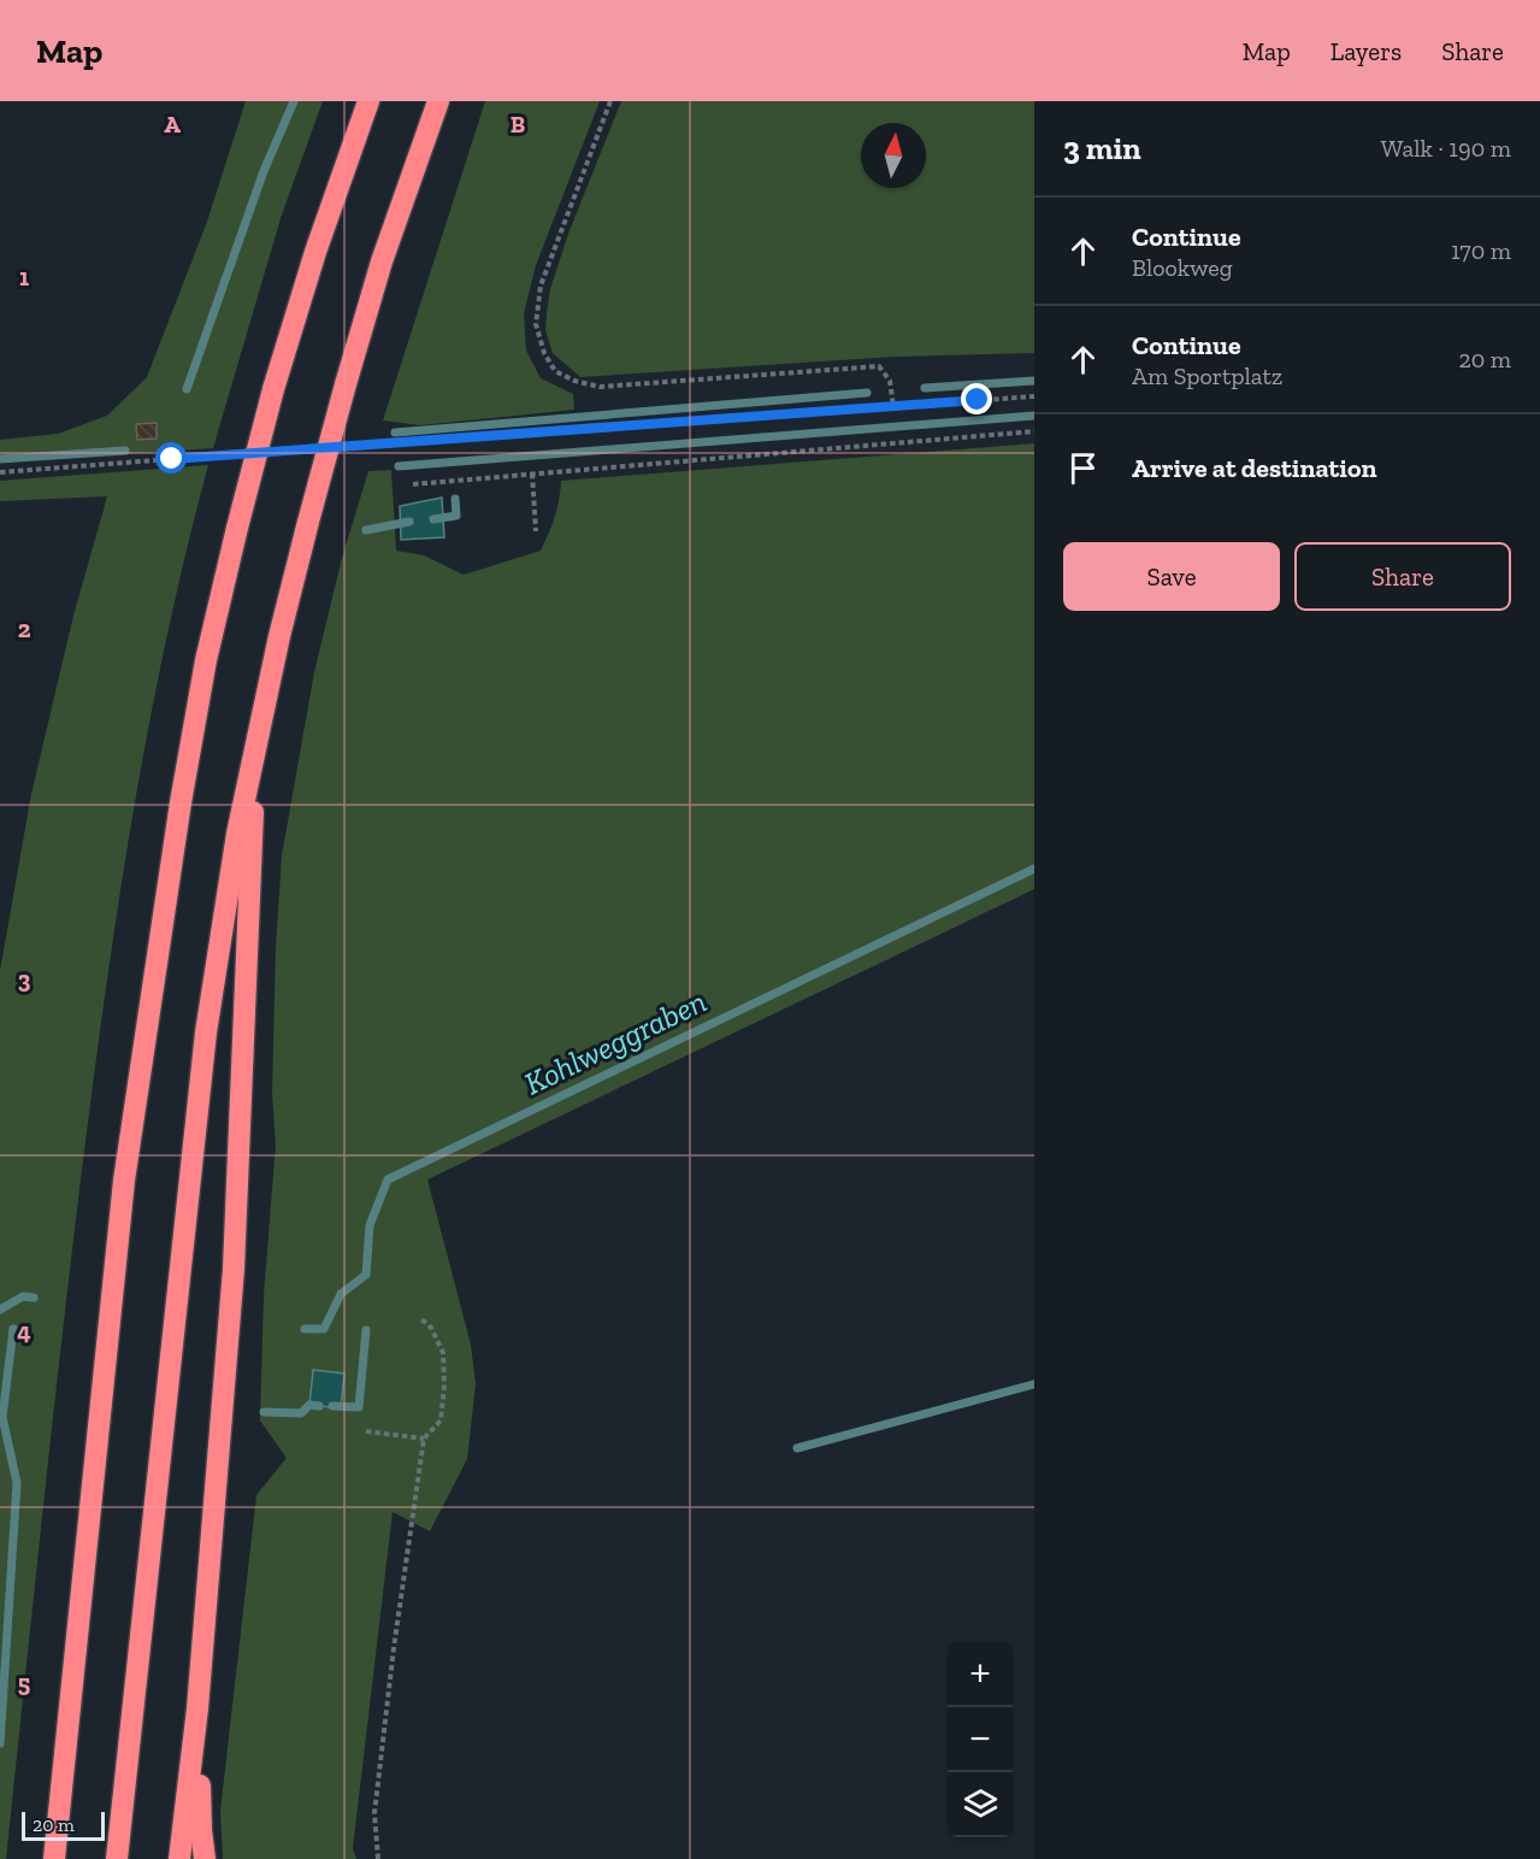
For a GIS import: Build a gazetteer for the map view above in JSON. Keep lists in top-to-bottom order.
{
  "water": ["Kohlweggraben"],
  "scale_bar": "20 m",
  "north": "top",
  "page": {
    "header": "Map",
    "nav": ["Map", "Layers", "Share"],
    "heading": ["3 min", "Walk · 190 m"],
    "list": [
      ["Continue", "Blookweg", "170 m"],
      ["Continue", "Am Sportplatz", "20 m"],
      "Arrive at destination"
    ],
    "buttons": ["Save", "Share"],
    "map_buttons": ["+", "−"],
    "scale": "20 m"
  },
  "grid": {
    "columns": ["A", "B"],
    "rows": [
      "1",
      "2",
      "3",
      "4",
      "5"
    ]
  }
}
